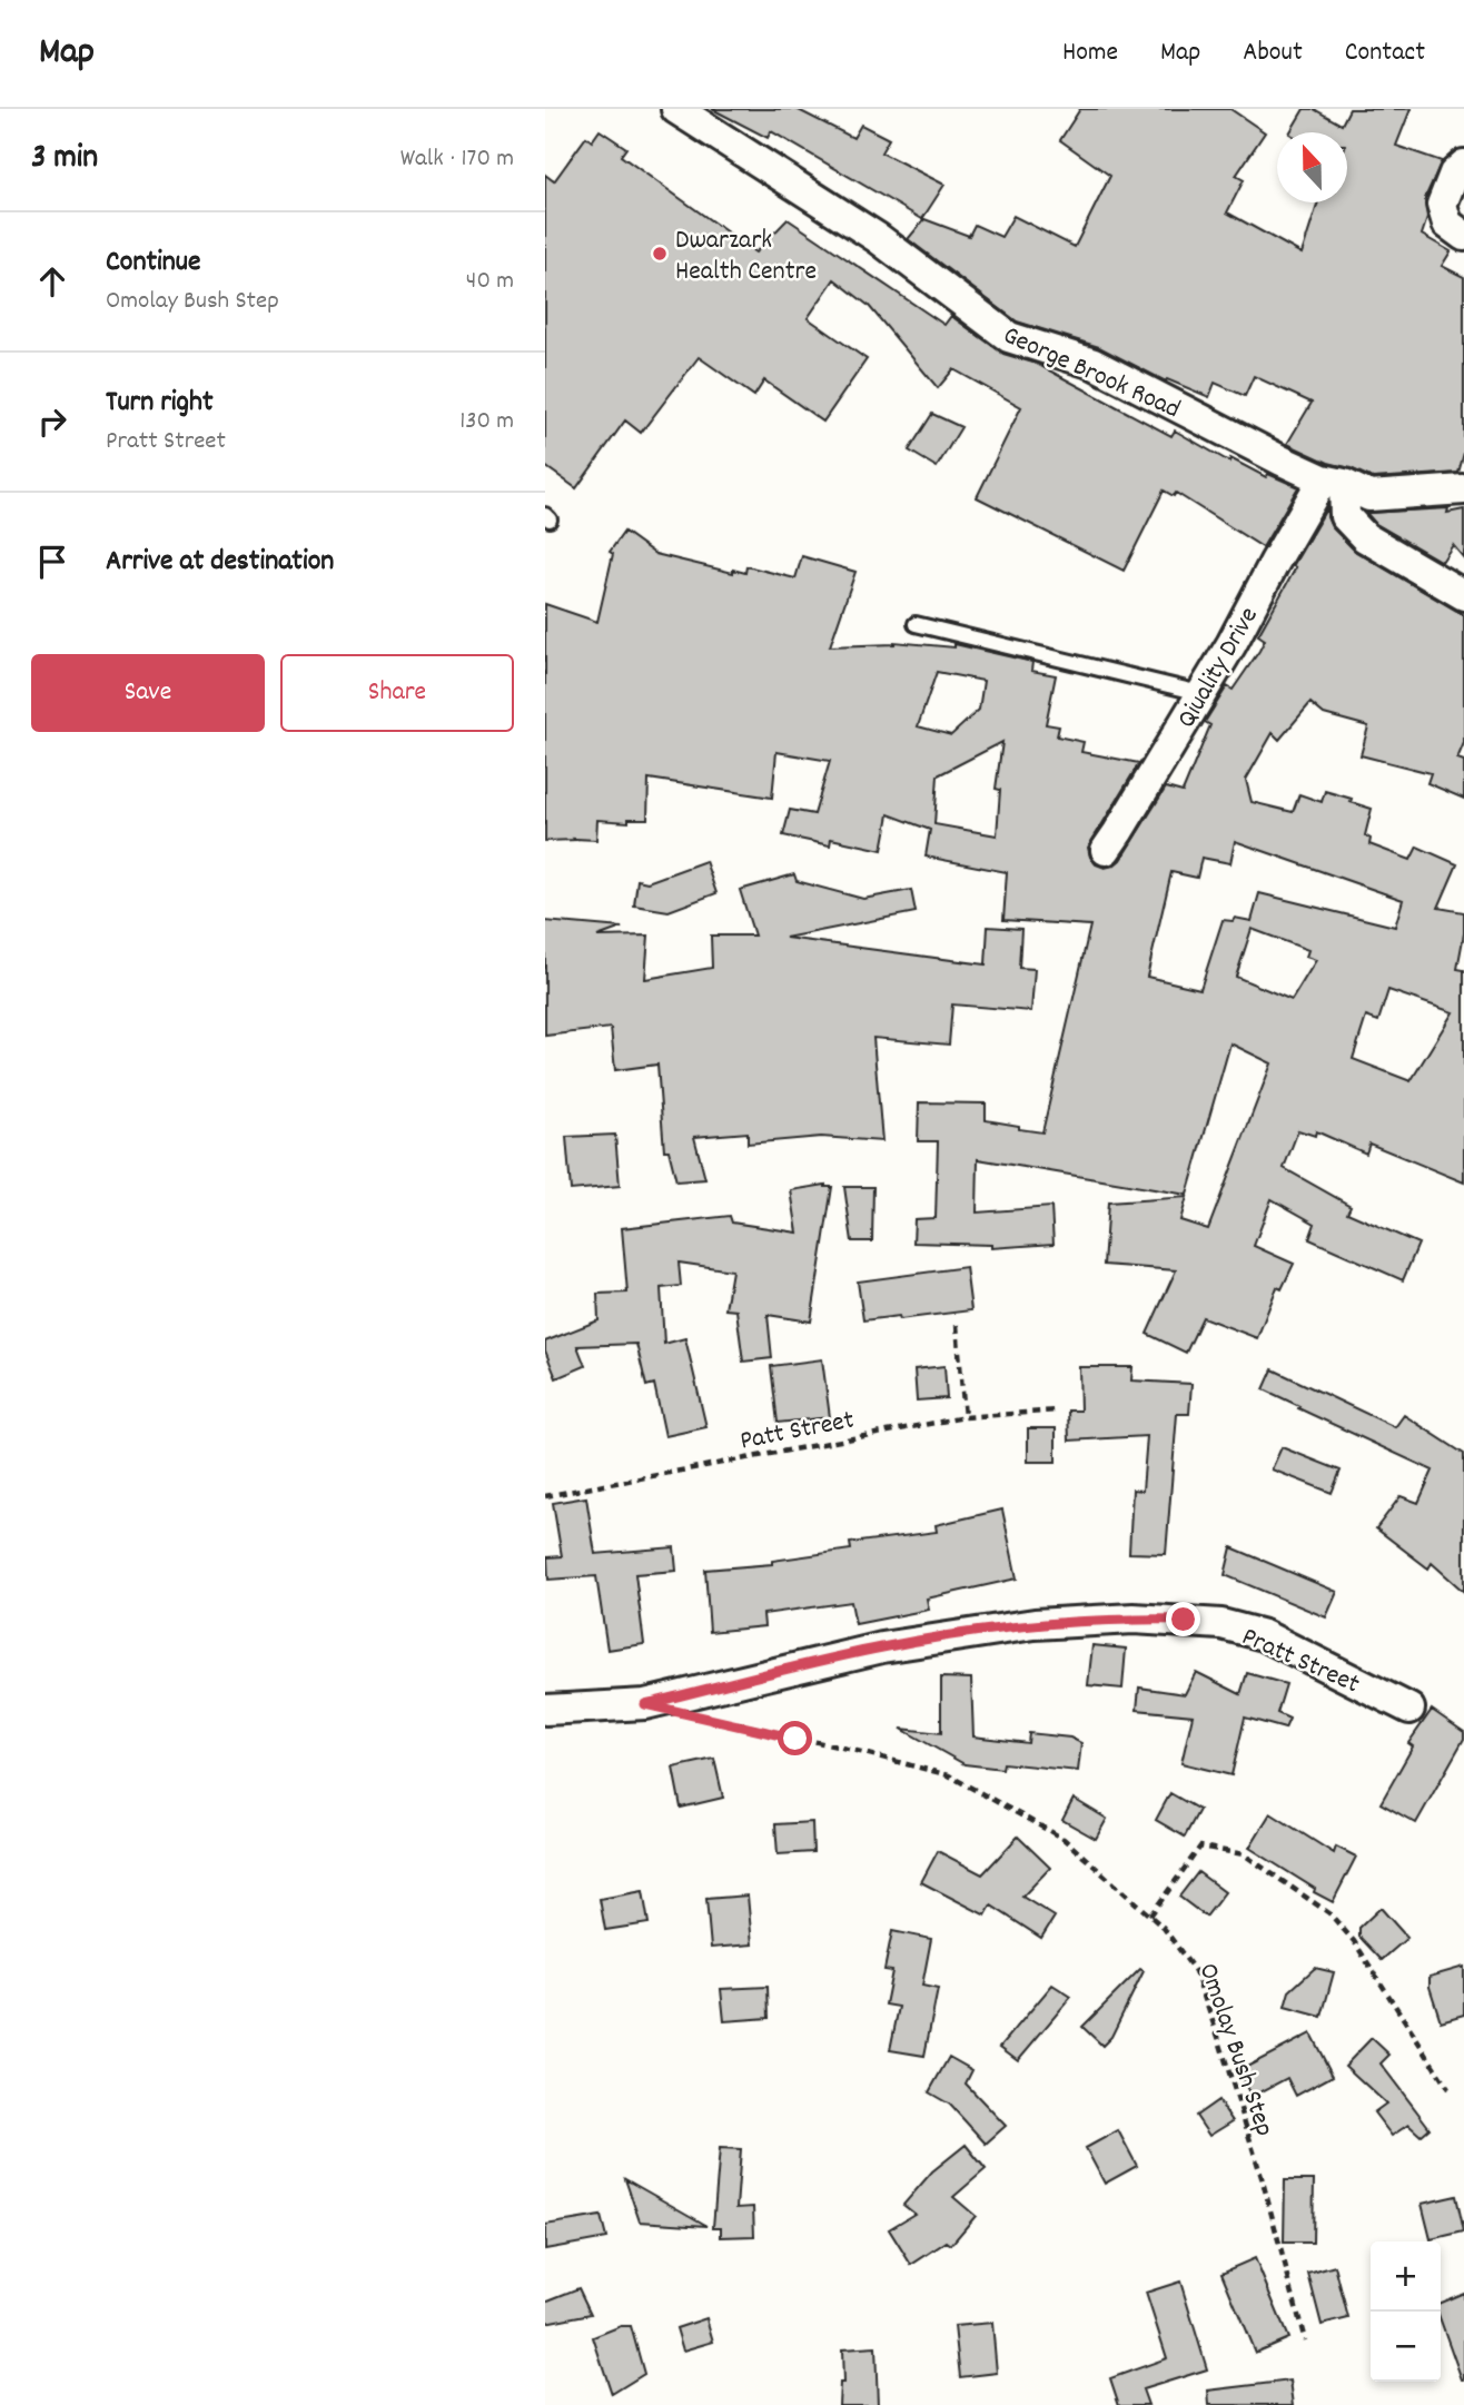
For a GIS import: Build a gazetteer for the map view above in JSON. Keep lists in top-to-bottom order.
{
  "streets": {
    "street": ["George Brook Road", "Qiuality Drive", "Pratt Street"],
    "path": ["Patt Street", "Omolay Bush Step"]
  },
  "crossings": [
    ["George Brook Road", "Qiuality Drive"]
  ],
  "places": ["Dwarzark Health Centre"],
  "north": "top",
  "page": {
    "header": "Map",
    "nav": [
      "Home",
      "Map",
      "About",
      "Contact"
    ],
    "heading": ["3 min", "Walk · 170 m"],
    "list": [
      ["Continue", "Omolay Bush Step", "40 m"],
      ["Turn right", "Pratt Street", "130 m"],
      "Arrive at destination"
    ],
    "buttons": ["Save", "Share"],
    "map_buttons": ["+", "−"]
  }
}
